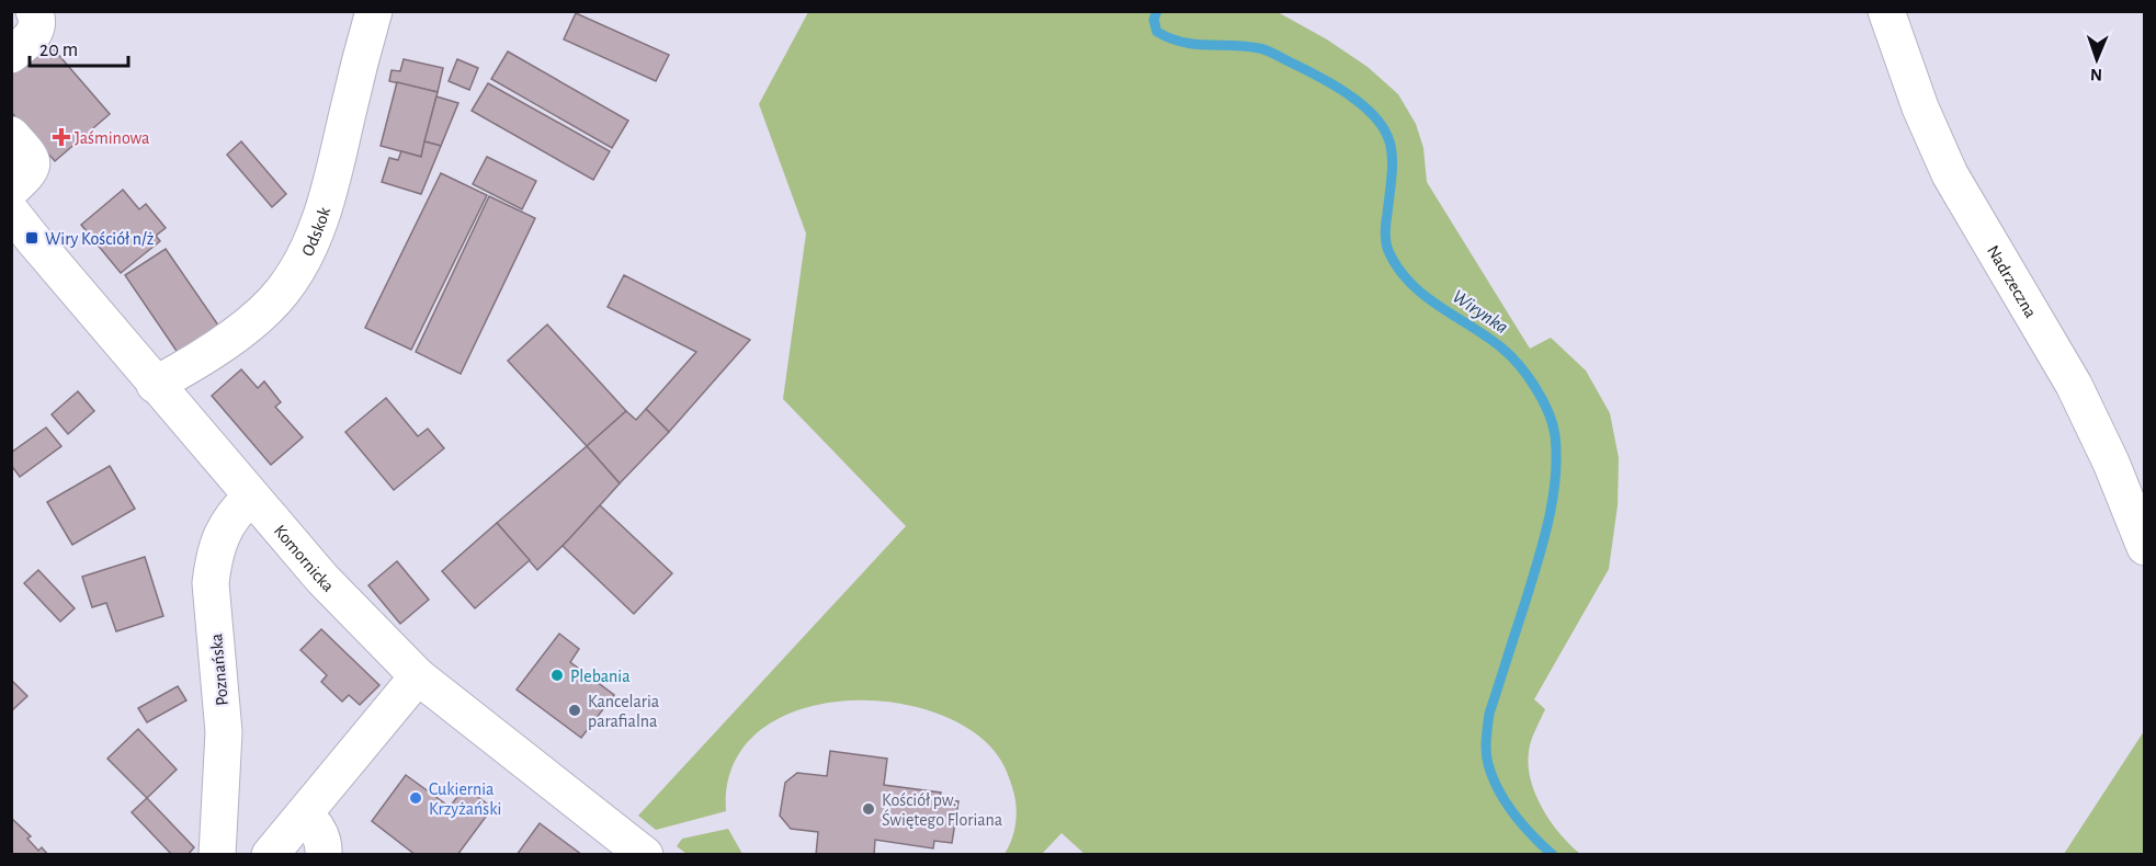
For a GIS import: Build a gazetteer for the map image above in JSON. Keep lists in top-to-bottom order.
{
  "streets": {
    "street": [
      "Odskok",
      "Nadrzeczna",
      "Komornicka",
      "Poznańska"
    ]
  },
  "crossings": [
    ["Odskok", "Komornicka"],
    ["Komornicka", "Poznańska"]
  ],
  "water": ["Wirynka"],
  "places": {
    "health": ["Jaśminowa"],
    "transit": ["Wiry Kościół n/ż"],
    "other": [
      "Plebania",
      "Kancelaria parafialna",
      "Cukiernia Krzyżański",
      "Kościół pw. Świętego Floriana"
    ]
  },
  "scale_bar": "20 m",
  "north": "bottom"
}
